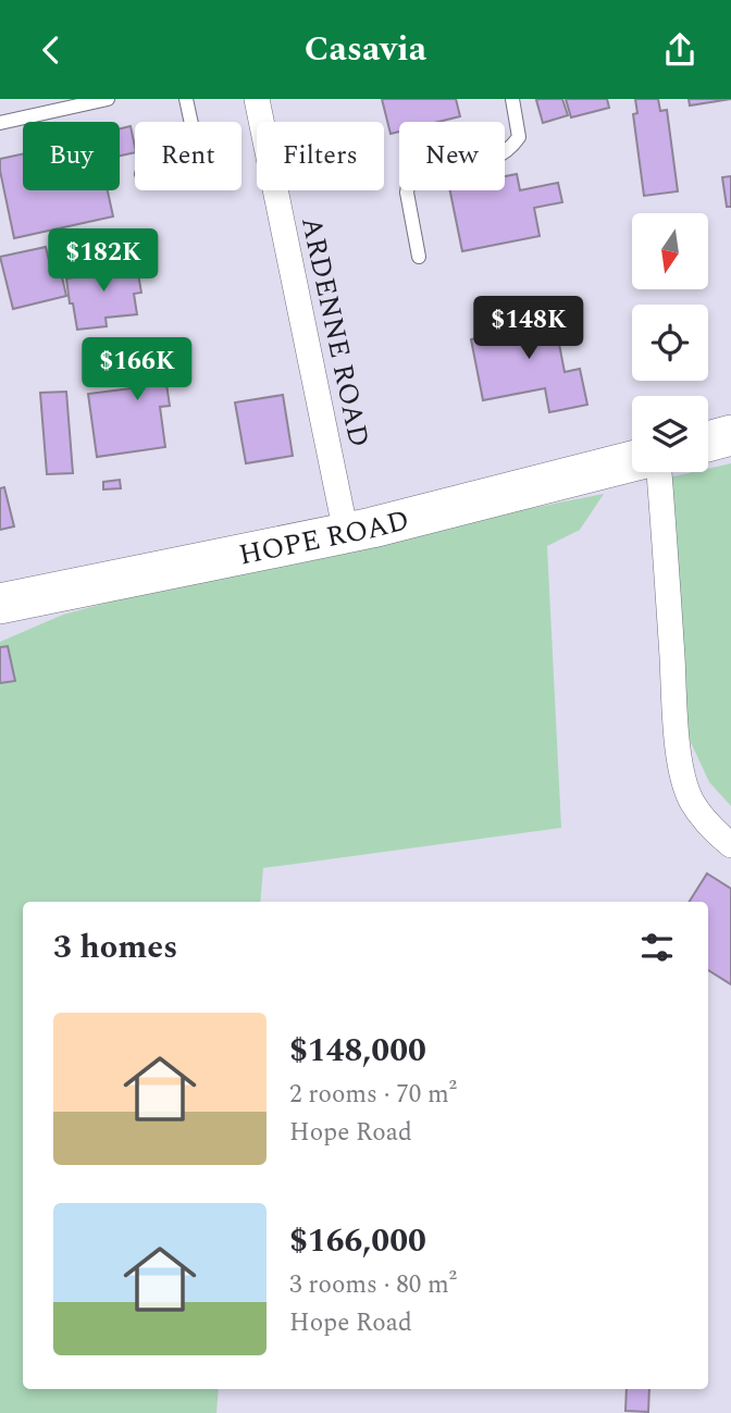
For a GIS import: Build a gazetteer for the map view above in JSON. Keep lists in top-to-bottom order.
{
  "streets": {
    "main road": ["HOPE ROAD"],
    "street": ["ARDENNE ROAD"]
  },
  "crossings": [
    ["ARDENNE ROAD", "HOPE ROAD"]
  ],
  "north": "bottom",
  "page": {
    "header": "Casavia",
    "chip": [
      "Buy",
      "Rent",
      "Filters",
      "New"
    ],
    "price": ["$182K", "$148K", "$166K"],
    "heading": "3 homes",
    "list": [
      {
        "name": "$148,000",
        "note": "2 rooms · 70 m² · Hope Road"
      },
      {
        "name": "$166,000",
        "note": "3 rooms · 80 m² · Hope Road"
      }
    ]
  }
}
